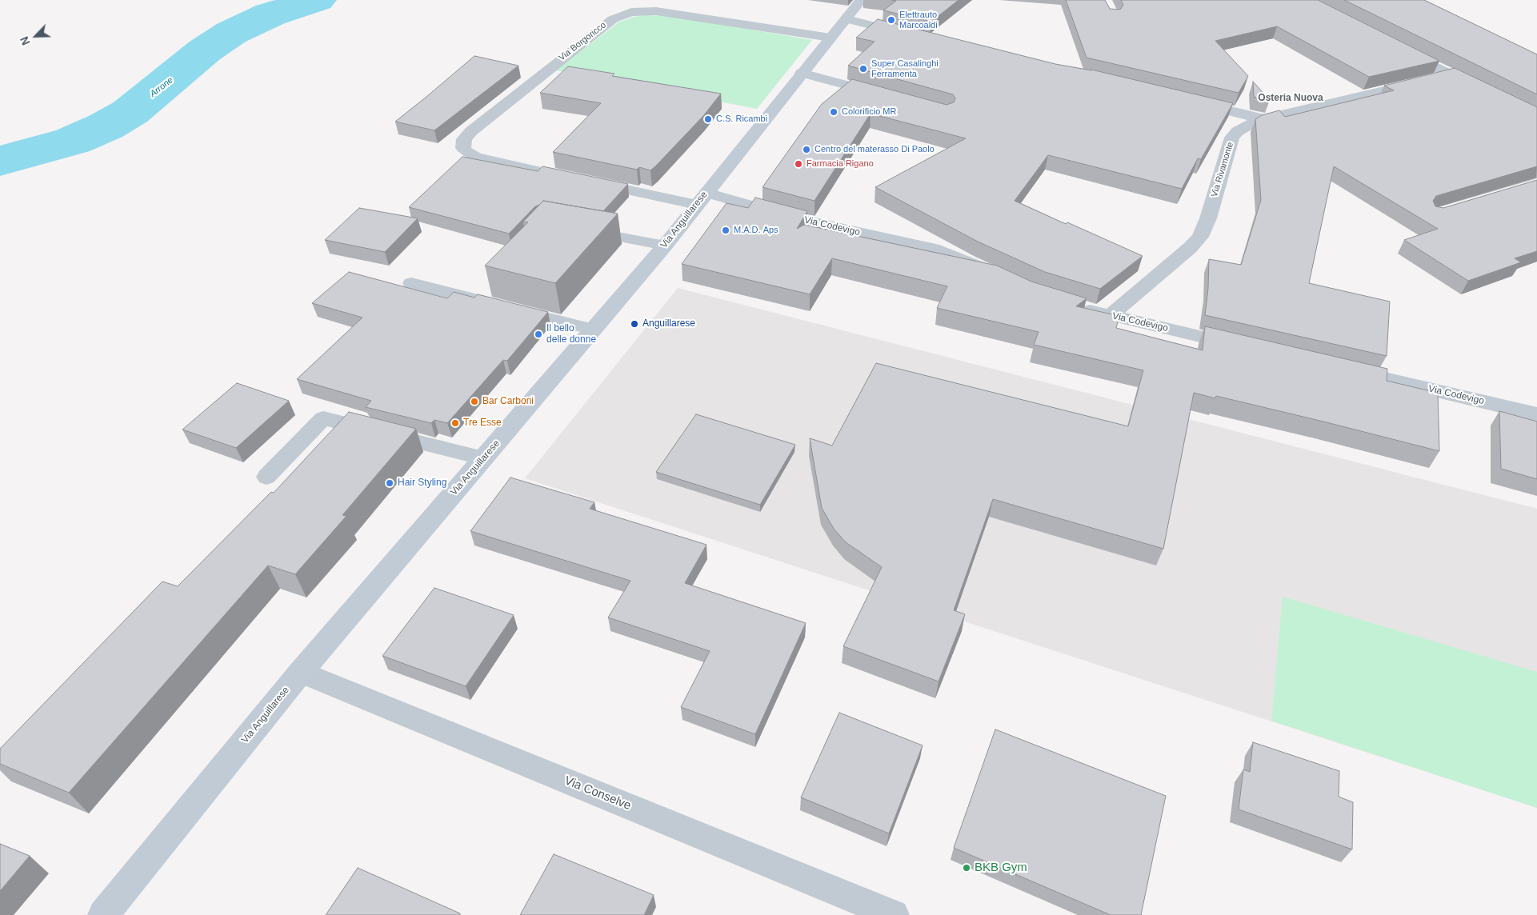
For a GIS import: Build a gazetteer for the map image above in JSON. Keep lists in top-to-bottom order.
{
  "streets": {
    "main road": ["Via Anguillarese"],
    "street": [
      "Via Borgoricco",
      "Via Rivamonte",
      "Via Codevigo",
      "Via Conselve"
    ]
  },
  "crossings": [
    ["Via Borgoricco", "Via Anguillarese"],
    ["Via Borgoricco", "Via Codevigo"],
    ["Via Rivamonte", "Via Codevigo"],
    ["Via Anguillarese", "Via Codevigo"],
    ["Via Anguillarese", "Via Conselve"]
  ],
  "districts": ["Osteria Nuova"],
  "water": ["Arrone"],
  "places": [
    "Elettrauto Marcoaldi",
    "Super Casalinghi Ferramenta",
    "Colorificio MR",
    "C.S. Ricambi",
    "Centro del materasso Di Paolo",
    "Farmacia Rigano",
    "M.A.D. Aps",
    "Anguillarese",
    "Il bello delle donne",
    "Bar Carboni",
    "Tre Esse",
    "Hair Styling",
    "BKB Gym"
  ],
  "north": "bottom left"
}
